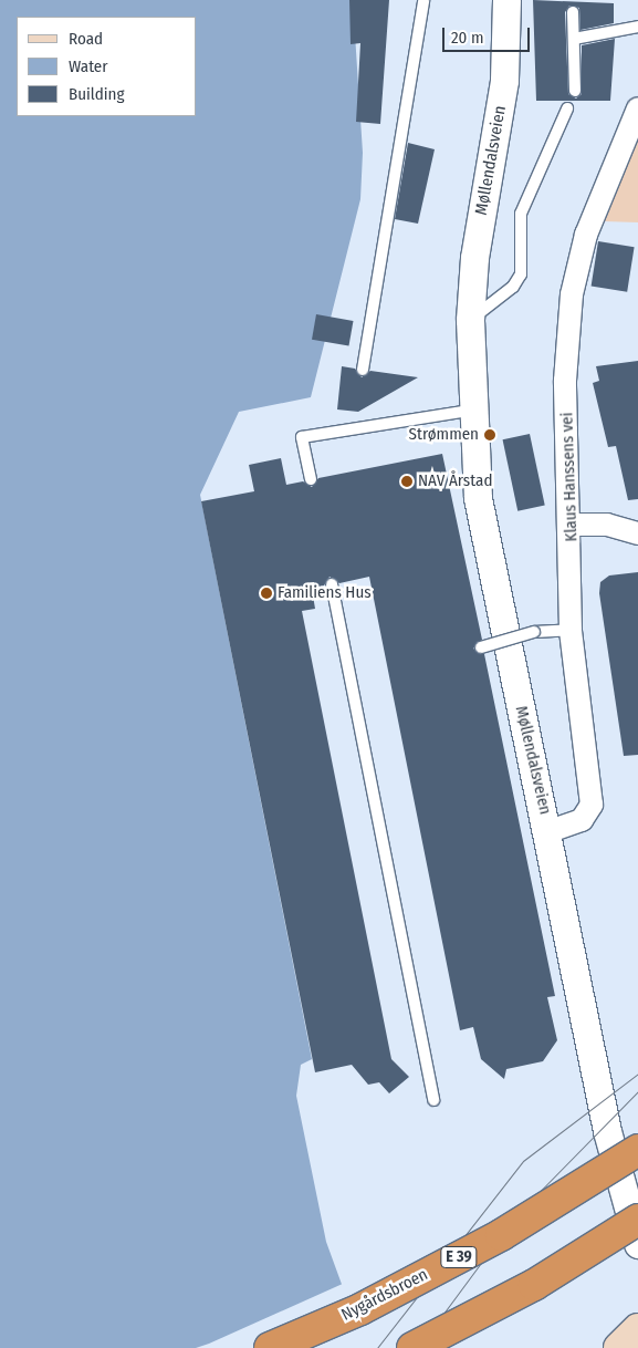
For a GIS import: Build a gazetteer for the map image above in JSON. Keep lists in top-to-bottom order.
{
  "streets": {
    "highway": ["E 39", "Nygårdsbroen"],
    "street": ["Møllendalsveien", "Klaus Hanssens vei"]
  },
  "crossings": [
    ["Møllendalsveien", "Klaus Hanssens vei"]
  ],
  "places": ["Strømmen", "NAV Årstad", "Familiens Hus"],
  "legend": ["Road", "Water", "Building"],
  "scale_bar": "20 m"
}
